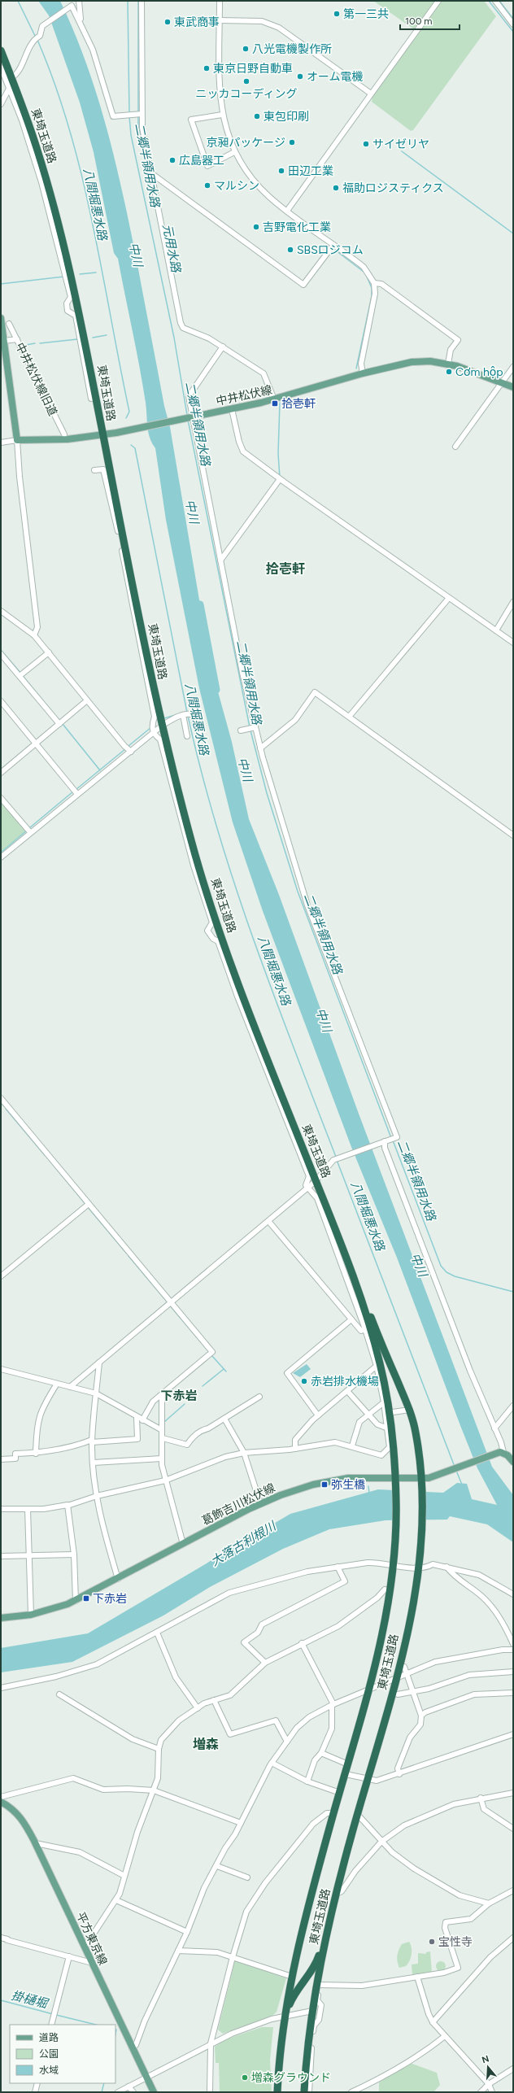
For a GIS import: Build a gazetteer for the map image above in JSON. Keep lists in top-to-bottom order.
{
  "streets": {
    "highway": ["東埼玉道路"],
    "main road": ["中井松伏線", "葛飾吉川松伏線", "平方東京線"],
    "street": ["中井松伏線旧道"]
  },
  "crossings": [
    ["東埼玉道路", "中井松伏線"],
    ["東埼玉道路", "葛飾吉川松伏線"]
  ],
  "districts": ["拾壱軒", "下赤岩", "増森"],
  "water": [
    "二郷半領用水路",
    "八間堀悪水路",
    "元用水路",
    "中川",
    "大落古利根川",
    "掛樋堀"
  ],
  "places": {
    "other": [
      "第一三共",
      "東武商事",
      "八光電機製作所",
      "東京日野自動車",
      "オーム電機",
      "ニッカコーディング",
      "東包印刷",
      "京昶パッケージ",
      "サイゼリヤ",
      "広島器工",
      "田辺工業",
      "マルシン",
      "福助ロジスティクス",
      "吉野電化工業",
      "SBSロジコム",
      "Cơm hộp",
      "赤岩排水機場",
      "宝性寺",
      "増森グラウンド"
    ],
    "transit": ["拾壱軒", "弥生橋", "下赤岩"]
  },
  "legend": ["道路", "公園", "水域"],
  "scale_bar": "100 m",
  "north": "top"
}
